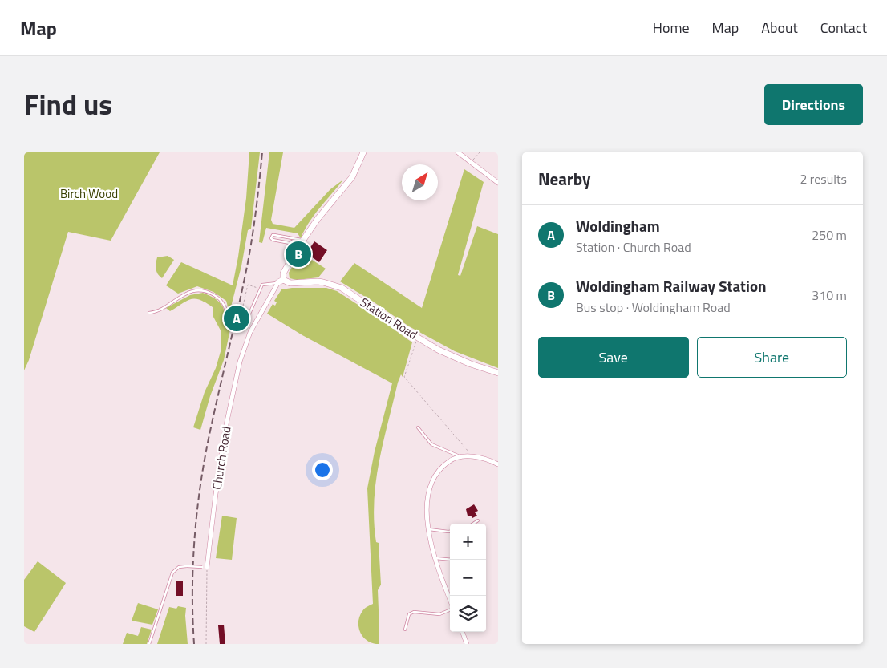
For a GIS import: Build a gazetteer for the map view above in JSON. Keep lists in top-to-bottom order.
{
  "streets": {
    "street": ["Station Road", "Church Road"]
  },
  "crossings": [
    ["Station Road", "Church Road"]
  ],
  "parks": ["Birch Wood"],
  "north": "top right",
  "page": {
    "header": "Map",
    "nav": [
      "Home",
      "Map",
      "About",
      "Contact"
    ],
    "title": "Find us",
    "buttons": [
      "Directions",
      ["Save", "Share"]
    ],
    "heading": ["Nearby", "2 results"],
    "list": [
      {
        "mark": "A",
        "name": "Woldingham",
        "note": "Station · Church Road",
        "value": "250 m"
      },
      {
        "mark": "B",
        "name": "Woldingham Railway Station",
        "note": "Bus stop · Woldingham Road",
        "value": "310 m"
      }
    ],
    "pins": ["B", "A"],
    "map_buttons": ["+", "−"]
  }
}
